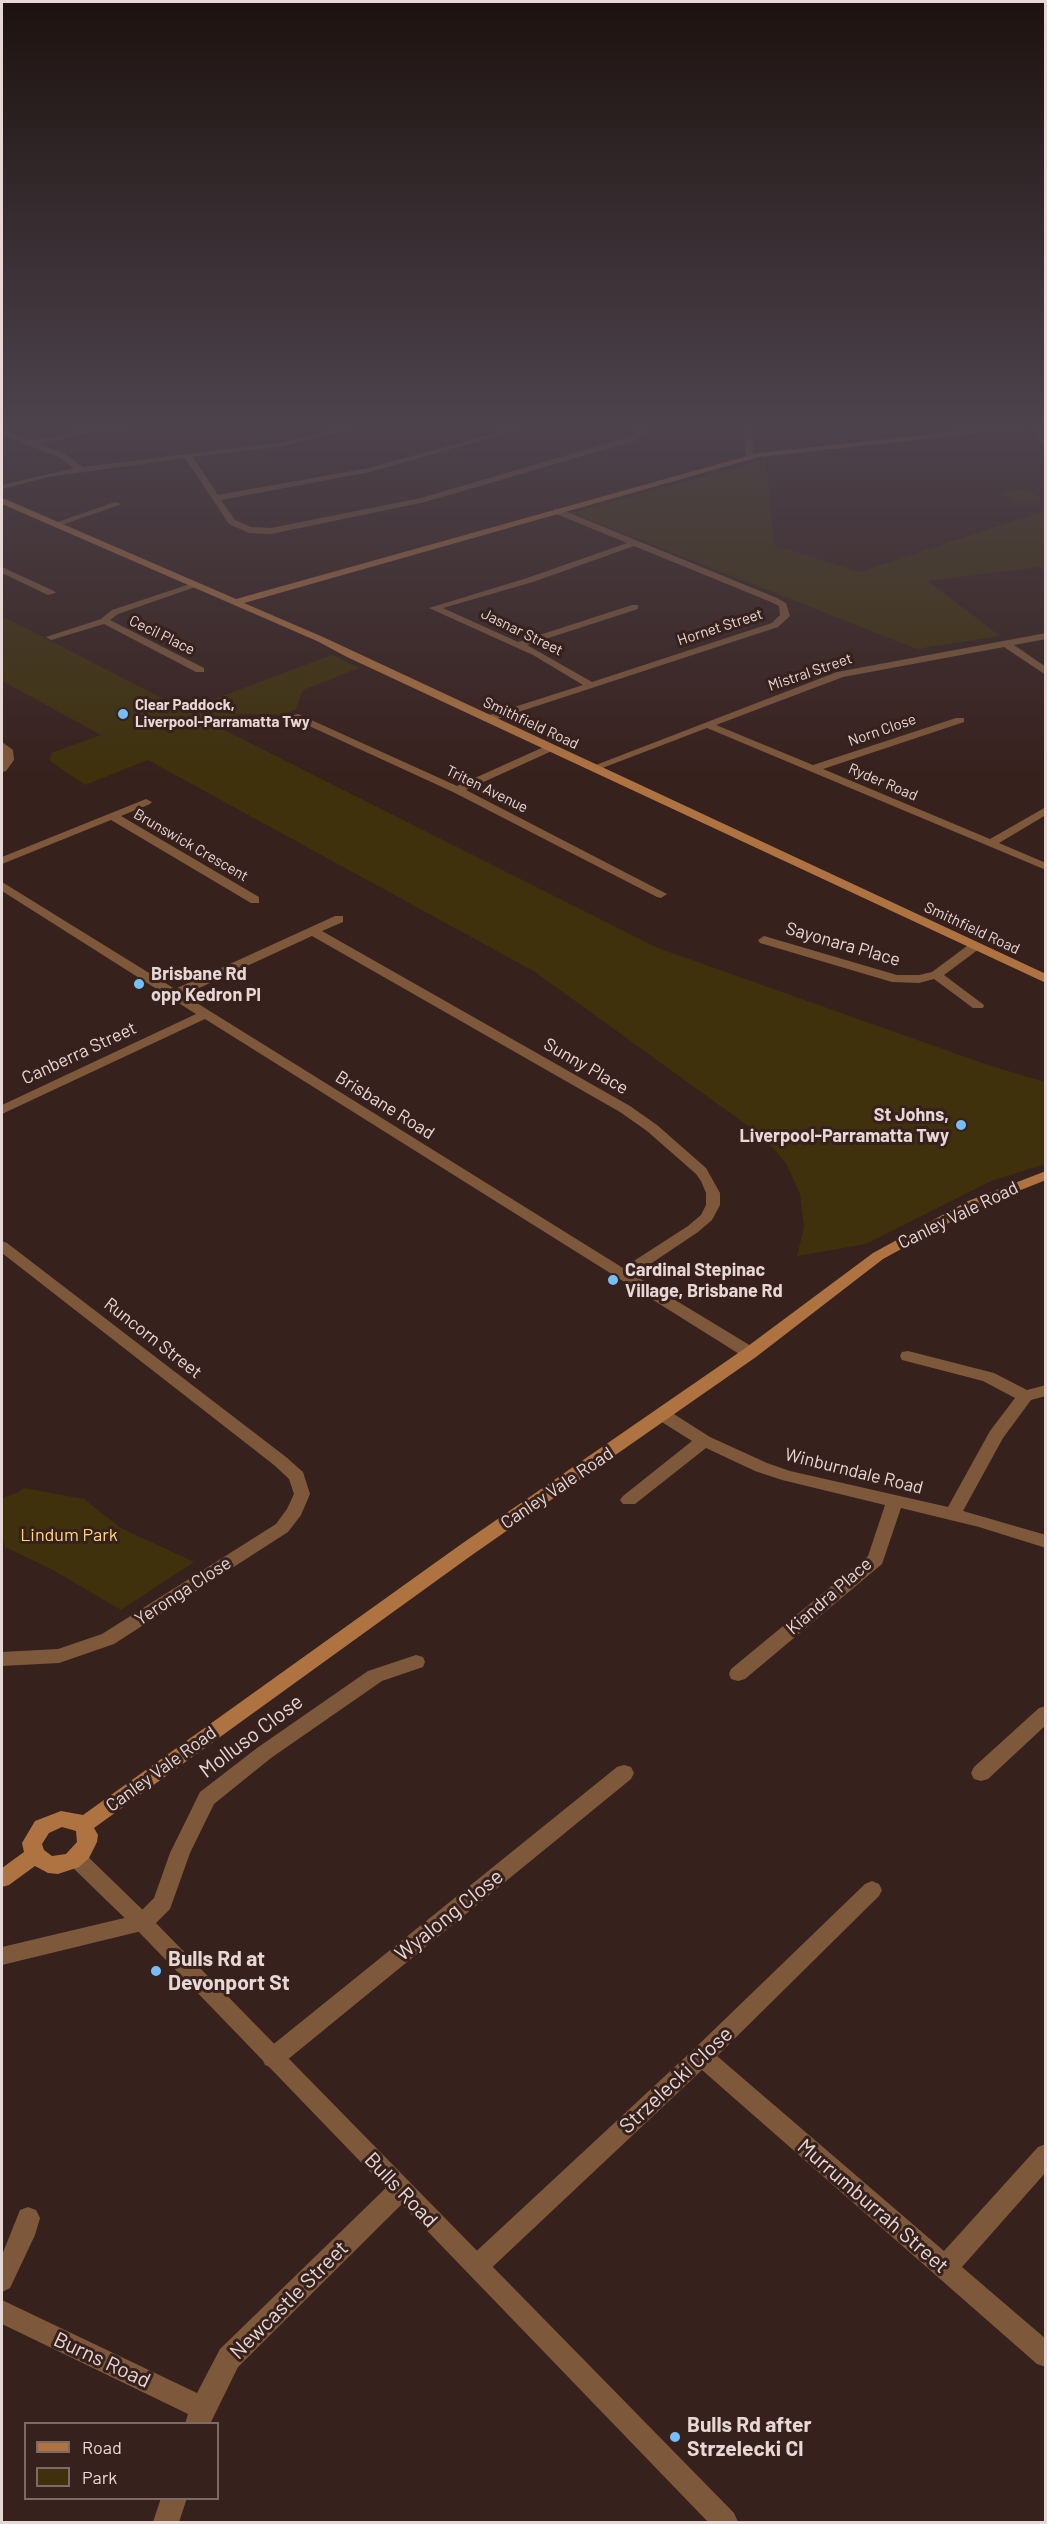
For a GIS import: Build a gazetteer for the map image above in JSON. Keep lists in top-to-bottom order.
{
  "streets": {
    "main road": ["Smithfield Road", "Canley Vale Road"],
    "street": [
      "Hornet Street",
      "Jasnar Street",
      "Cecil Place",
      "Mistral Street",
      "Norn Close",
      "Ryder Road",
      "Triten Avenue",
      "Brunswick Crescent",
      "Sayonara Place",
      "Canberra Street",
      "Sunny Place",
      "Brisbane Road",
      "Runcorn Street",
      "Winburndale Road",
      "Yeronga Close",
      "Kiandra Place",
      "Molluso Close",
      "Wyalong Close",
      "Strzelecki Close",
      "Bulls Road",
      "Murrumburrah Street",
      "Newcastle Street",
      "Burns Road"
    ]
  },
  "crossings": [
    ["Hornet Street", "Jasnar Street"],
    ["Hornet Street", "Smithfield Road"],
    ["Cecil Place", "Smithfield Road"],
    ["Mistral Street", "Smithfield Road"],
    ["Mistral Street", "Ryder Road"],
    ["Smithfield Road", "Sayonara Place"],
    ["Norn Close", "Ryder Road"],
    ["Canberra Street", "Brisbane Road"],
    ["Sunny Place", "Brisbane Road"],
    ["Brisbane Road", "Canley Vale Road"],
    ["Canley Vale Road", "Winburndale Road"],
    ["Canley Vale Road", "Bulls Road"],
    ["Runcorn Street", "Yeronga Close"],
    ["Winburndale Road", "Kiandra Place"],
    ["Molluso Close", "Bulls Road"],
    ["Wyalong Close", "Bulls Road"],
    ["Strzelecki Close", "Bulls Road"],
    ["Strzelecki Close", "Murrumburrah Street"],
    ["Bulls Road", "Newcastle Street"],
    ["Newcastle Street", "Burns Road"]
  ],
  "parks": ["Lindum Park"],
  "places": [
    "Clear Paddock, Liverpool-Parramatta Twy",
    "Brisbane Rd opp Kedron Pl",
    "St Johns, Liverpool-Parramatta Twy",
    "Cardinal Stepinac Village, Brisbane Rd",
    "Bulls Rd at Devonport St",
    "Bulls Rd after Strzelecki Cl"
  ],
  "legend": ["Road", "Park"]
}
